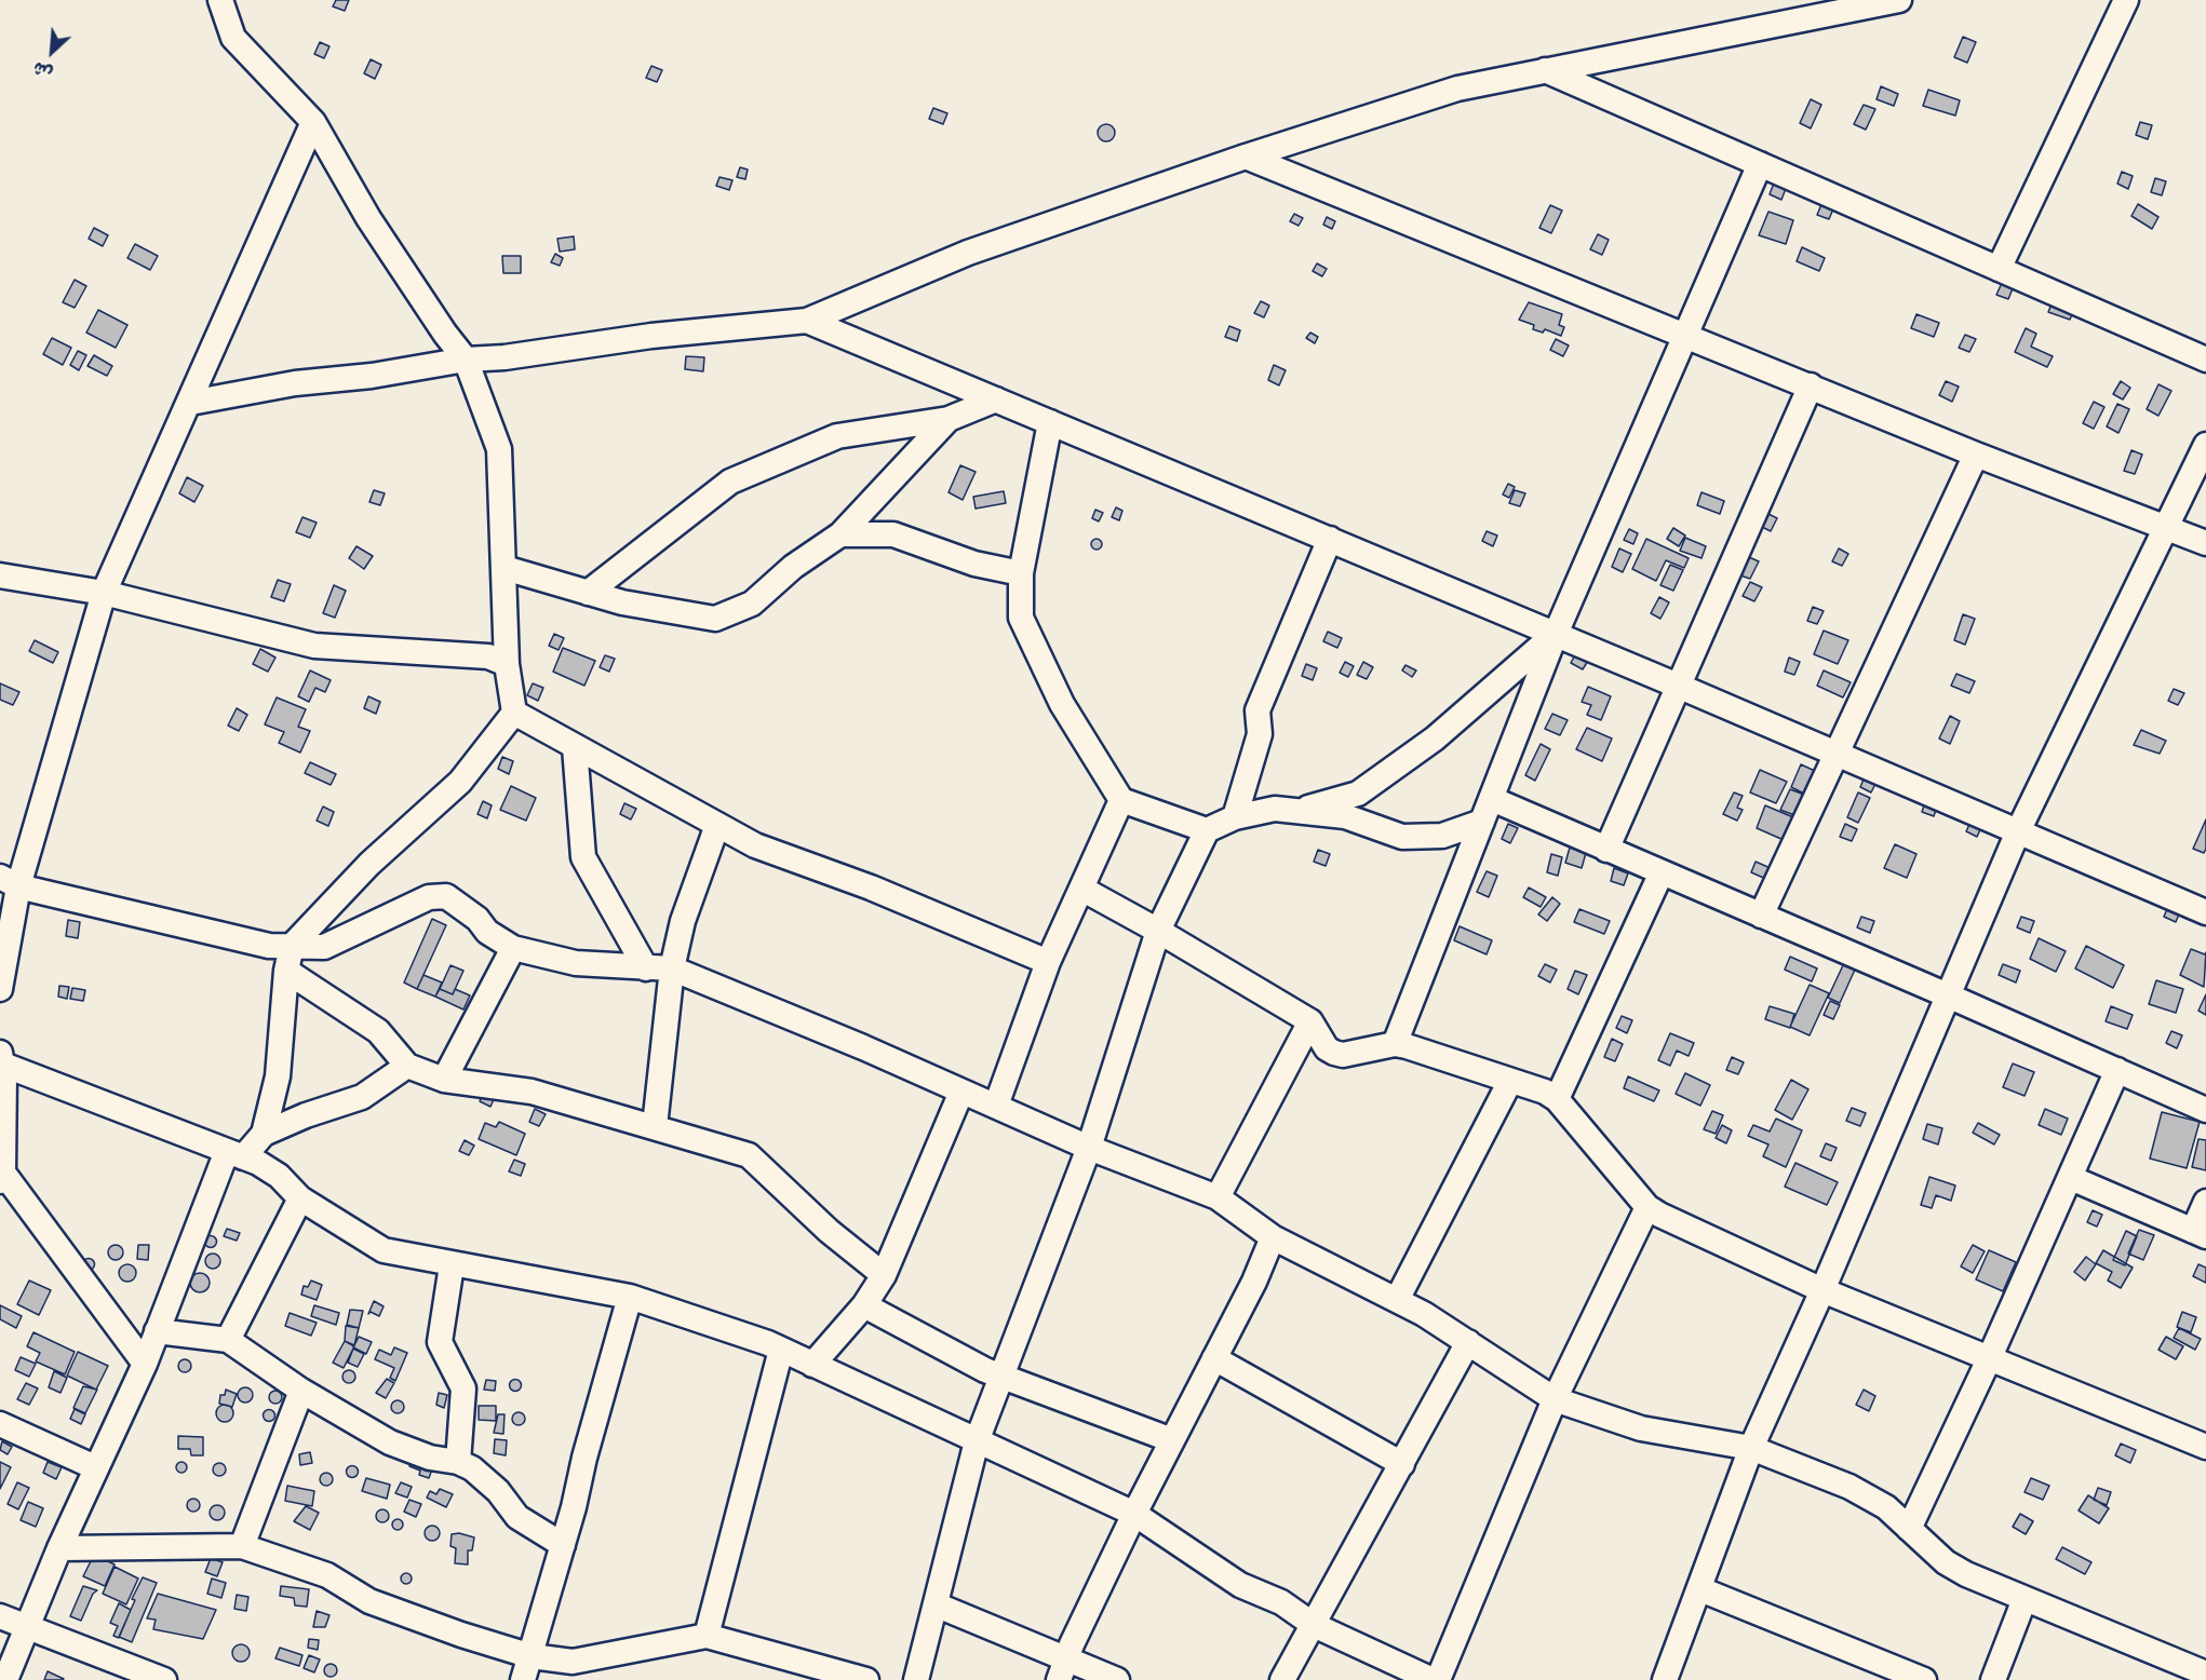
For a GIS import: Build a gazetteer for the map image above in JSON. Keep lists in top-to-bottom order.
{
  "north": "bottom left"
}
